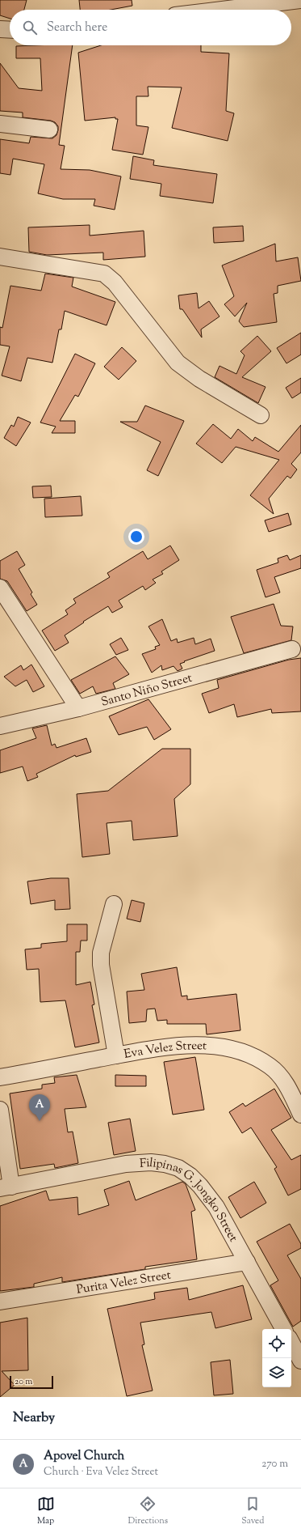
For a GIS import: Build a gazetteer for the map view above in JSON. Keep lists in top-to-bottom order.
{
  "streets": {
    "street": [
      "Santo Niño Street",
      "Eva Velez Street",
      "Filipinas G. Jongko Street",
      "Purita Velez Street"
    ]
  },
  "crossings": [
    ["Filipinas G. Jongko Street", "Purita Velez Street"]
  ],
  "scale_bar": "20 m",
  "page": {
    "search": "Search here",
    "pins": "A",
    "scale": "20 m",
    "heading": "Nearby",
    "list": [
      {
        "mark": "A",
        "name": "Apovel Church",
        "note": "Church · Eva Velez Street",
        "value": "270 m"
      }
    ],
    "nav": ["Map", "Directions", "Saved"]
  }
}
